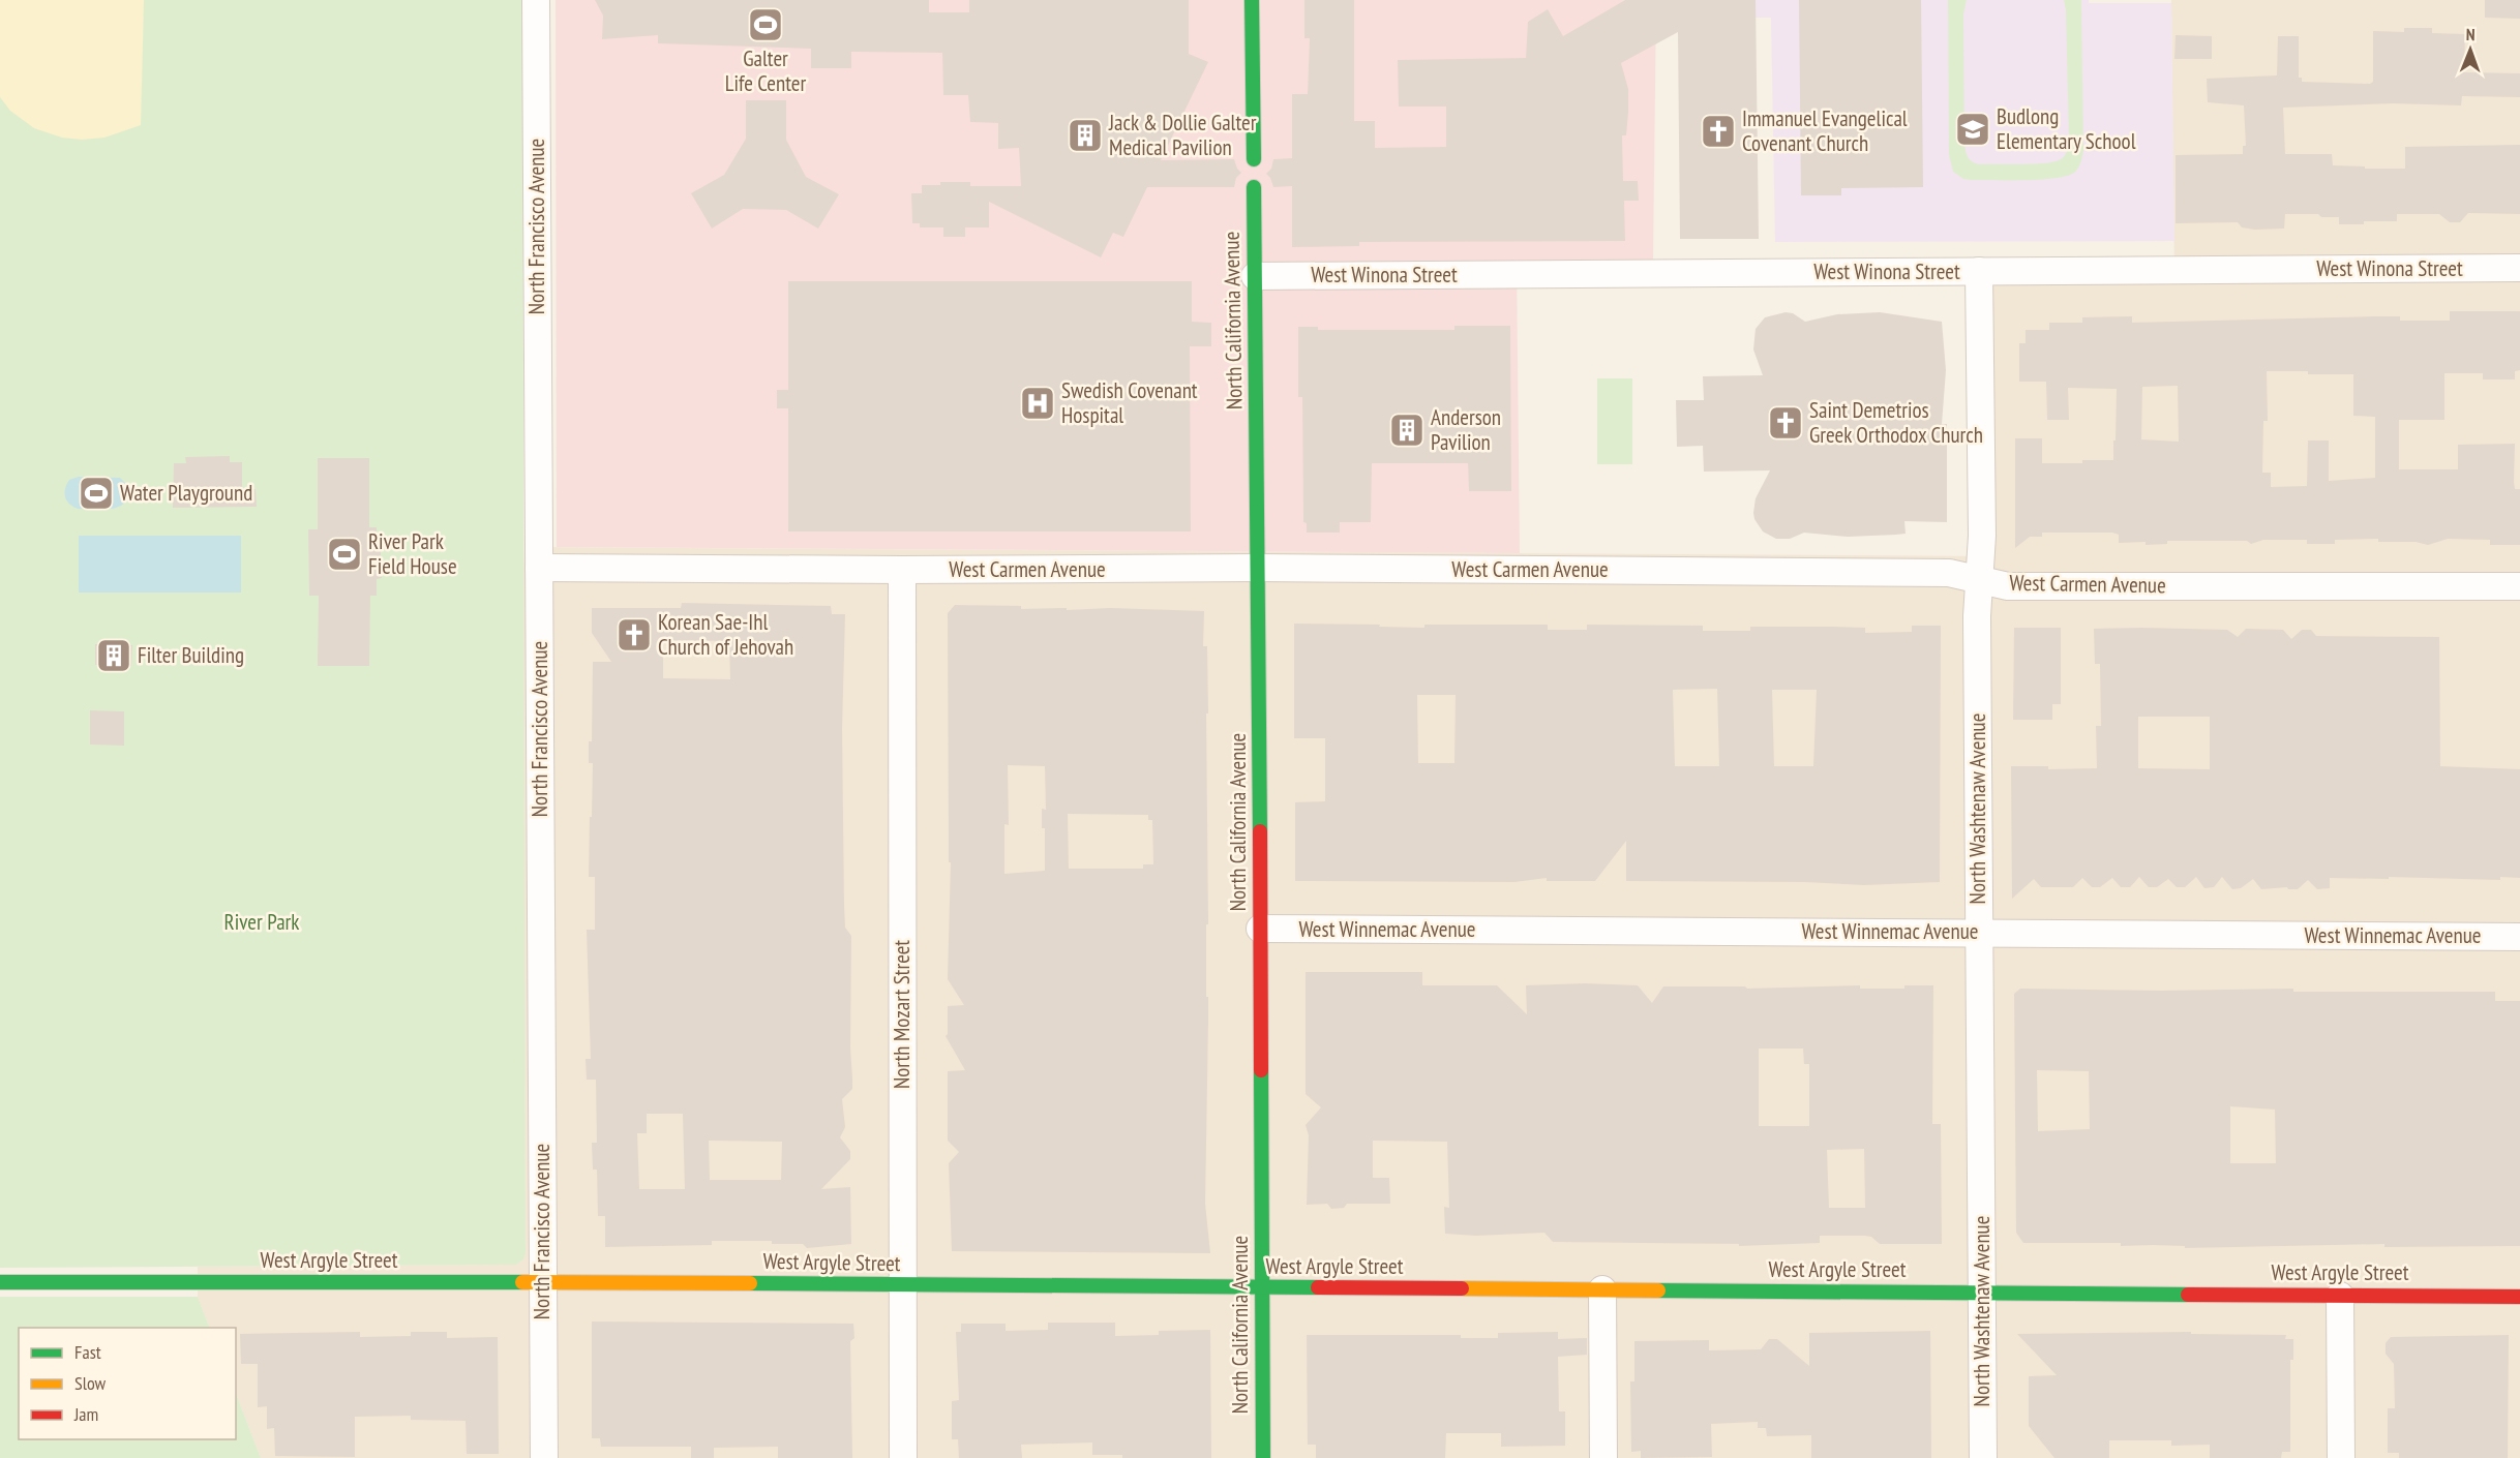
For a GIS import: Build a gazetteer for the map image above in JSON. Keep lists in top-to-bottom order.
{
  "streets": {
    "street": [
      "North Francisco Avenue",
      "West Winona Street",
      "North California Avenue",
      "West Carmen Avenue",
      "North Washtenaw Avenue",
      "West Winnemac Avenue",
      "North Mozart Street",
      "West Argyle Street"
    ]
  },
  "crossings": [
    ["North Francisco Avenue", "West Carmen Avenue"],
    ["North Francisco Avenue", "West Argyle Street"],
    ["West Winona Street", "North California Avenue"],
    ["West Winona Street", "North Washtenaw Avenue"],
    ["North California Avenue", "West Carmen Avenue"],
    ["North California Avenue", "West Winnemac Avenue"],
    ["North California Avenue", "West Argyle Street"],
    ["West Carmen Avenue", "North Washtenaw Avenue"],
    ["West Carmen Avenue", "North Mozart Street"],
    ["North Washtenaw Avenue", "West Winnemac Avenue"],
    ["North Washtenaw Avenue", "West Argyle Street"],
    ["North Mozart Street", "West Argyle Street"]
  ],
  "parks": ["River Park"],
  "places": {
    "sports": ["Galter Life Center", "Water Playground", "River Park Field House"],
    "school or university": ["Budlong Elementary School"],
    "church": ["Immanuel Evangelical Covenant Church", "Saint Demetrios Greek Orthodox Church", "Korean Sae-Ihl Church of Jehovah"],
    "building": ["Jack & Dollie Galter Medical Pavilion", "Anderson Pavilion", "Filter Building"],
    "hospital": ["Swedish Covenant Hospital"]
  },
  "legend": ["Fast", "Slow", "Jam"],
  "north": "top"
}
